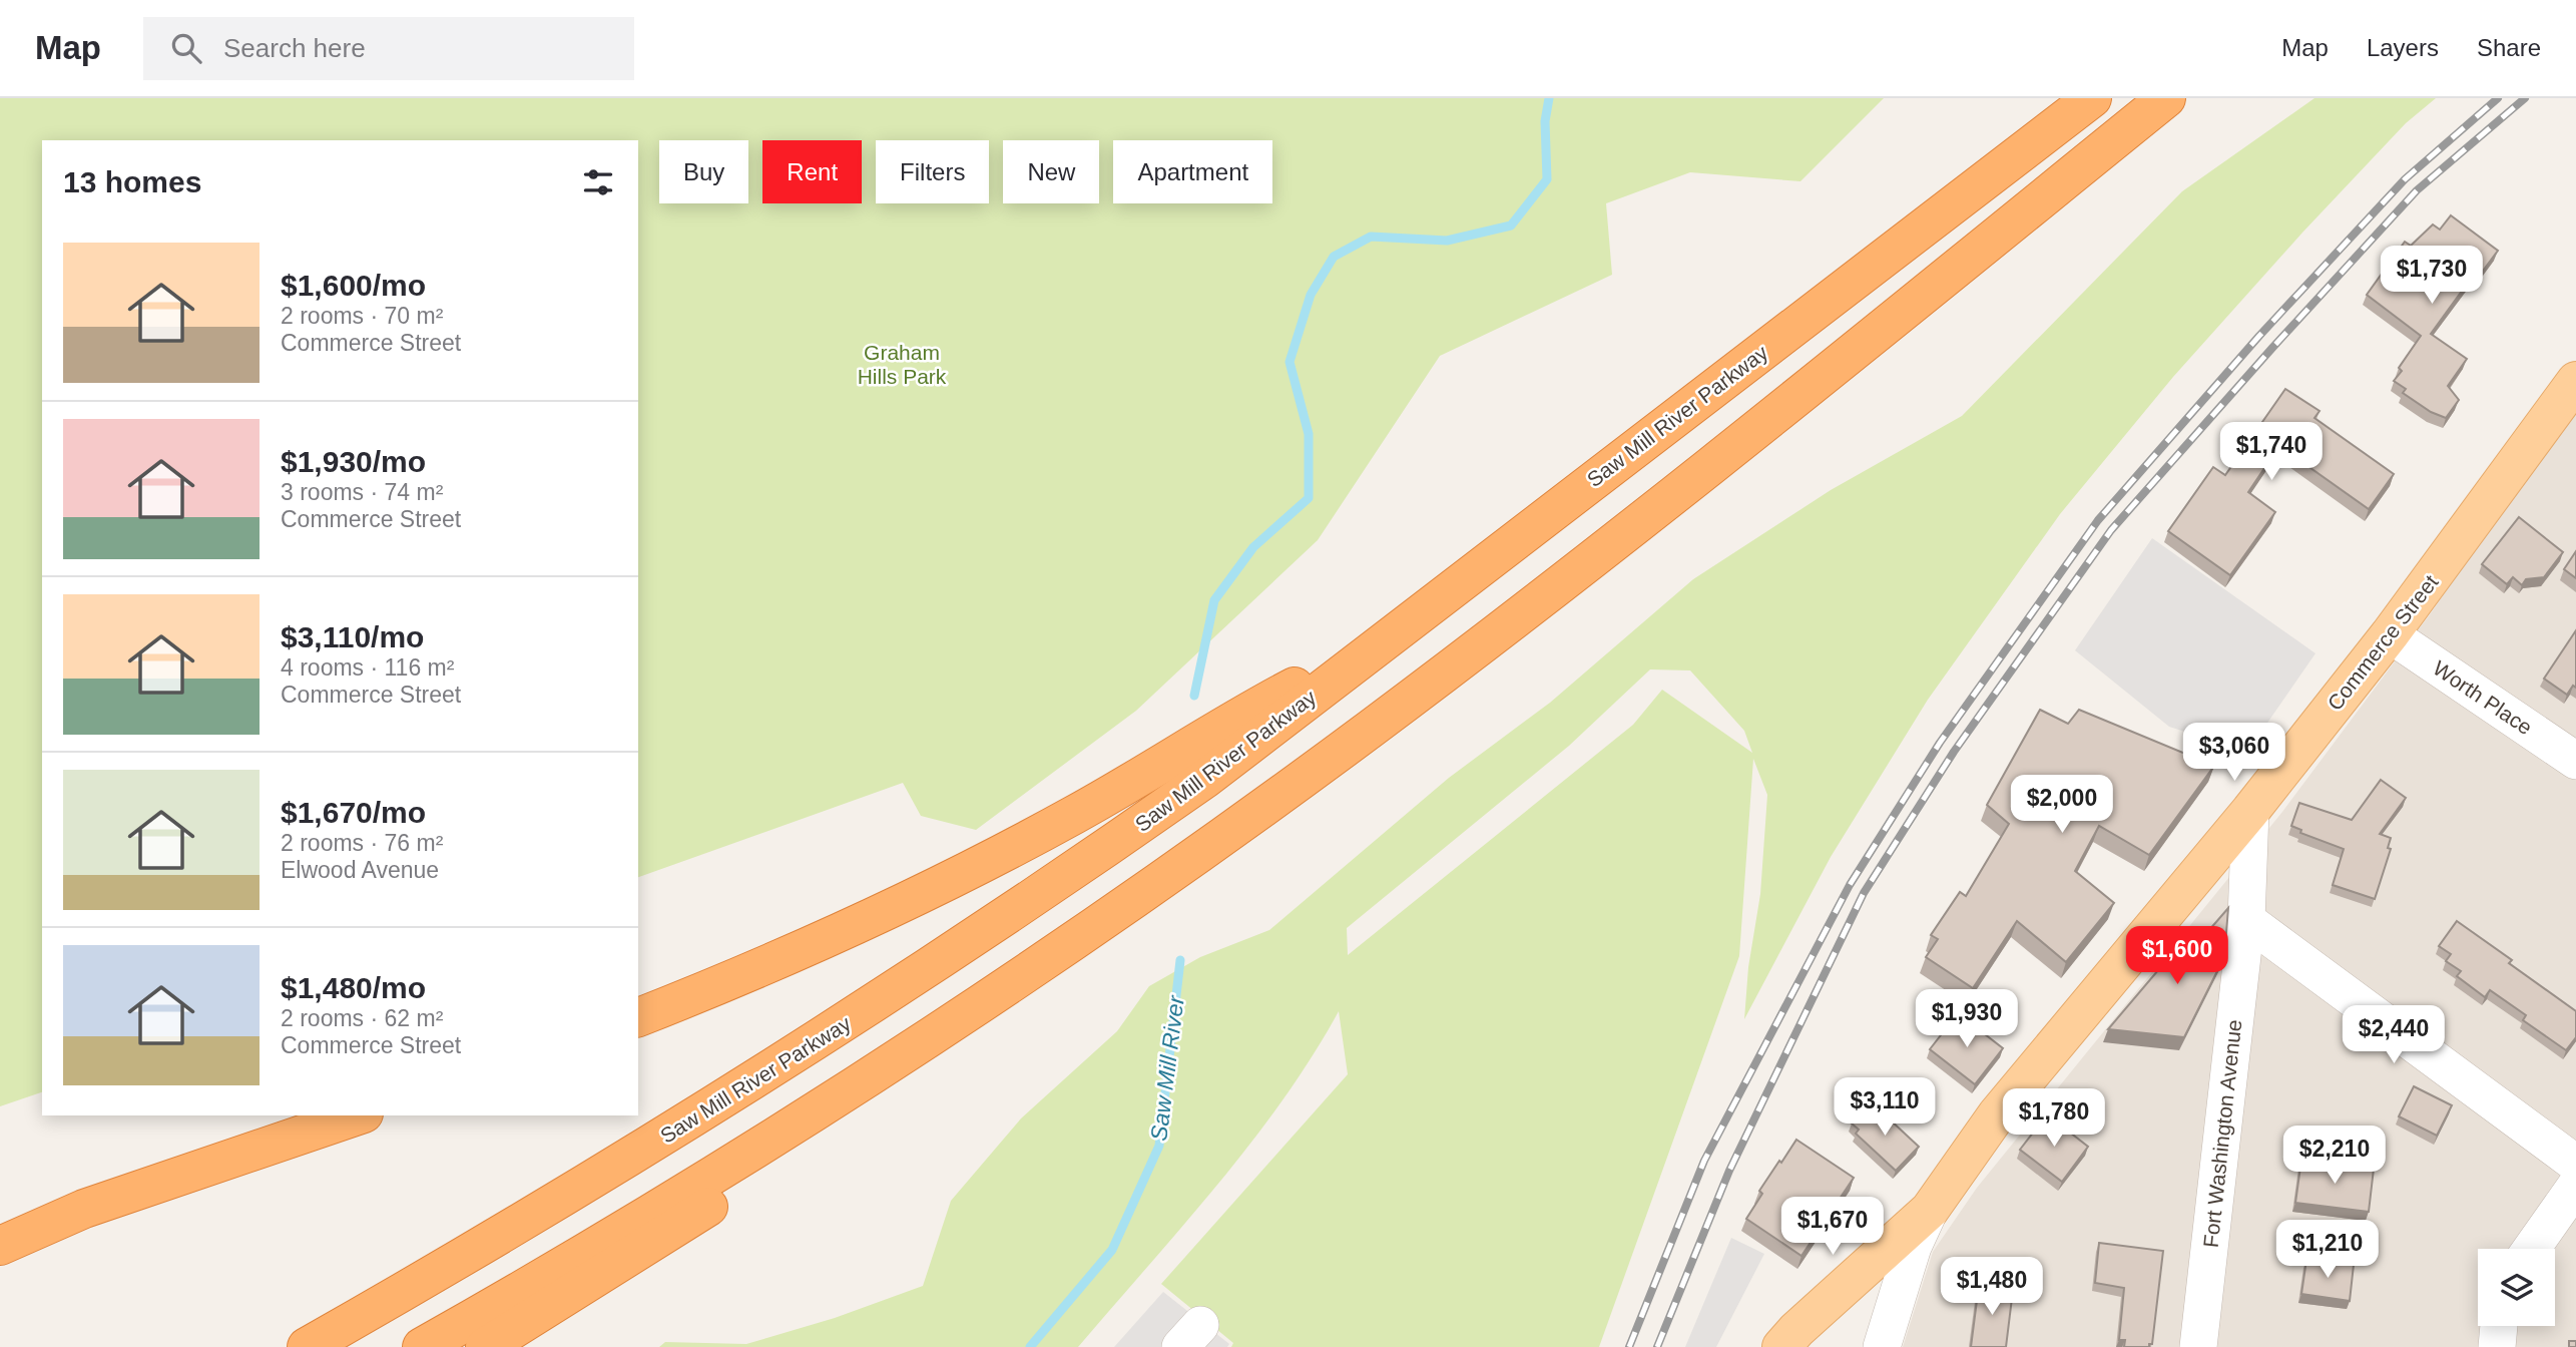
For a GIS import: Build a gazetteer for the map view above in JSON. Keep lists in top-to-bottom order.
{
  "streets": {
    "highway": ["Saw Mill River Parkway"],
    "main road": ["Commerce Street"],
    "street": ["Worth Place", "Fort Washington Avenue"]
  },
  "crossings": [
    ["Commerce Street", "Worth Place"],
    ["Commerce Street", "Fort Washington Avenue"]
  ],
  "water": ["Saw Mill River"],
  "parks": ["Graham Hills Park"],
  "page": {
    "header": "Map",
    "search": "Search here",
    "nav": ["Map", "Layers", "Share"],
    "chip": [
      "Buy",
      "Rent",
      "Filters",
      "New",
      "Apartment"
    ],
    "heading": "13 homes",
    "list": [
      {
        "name": "$1,600/mo",
        "note": "2 rooms · 70 m² · Commerce Street"
      },
      {
        "name": "$1,930/mo",
        "note": "3 rooms · 74 m² · Commerce Street"
      },
      {
        "name": "$3,110/mo",
        "note": "4 rooms · 116 m² · Commerce Street"
      },
      {
        "name": "$1,670/mo",
        "note": "2 rooms · 76 m² · Elwood Avenue"
      },
      {
        "name": "$1,480/mo",
        "note": "2 rooms · 62 m² · Commerce Street"
      }
    ],
    "price": [
      "$1,730",
      "$1,740",
      "$3,060",
      "$2,000",
      "$1,600",
      "$1,930",
      "$2,440",
      "$3,110",
      "$1,780",
      "$2,210",
      "$1,670",
      "$1,210",
      "$1,480"
    ]
  }
}
